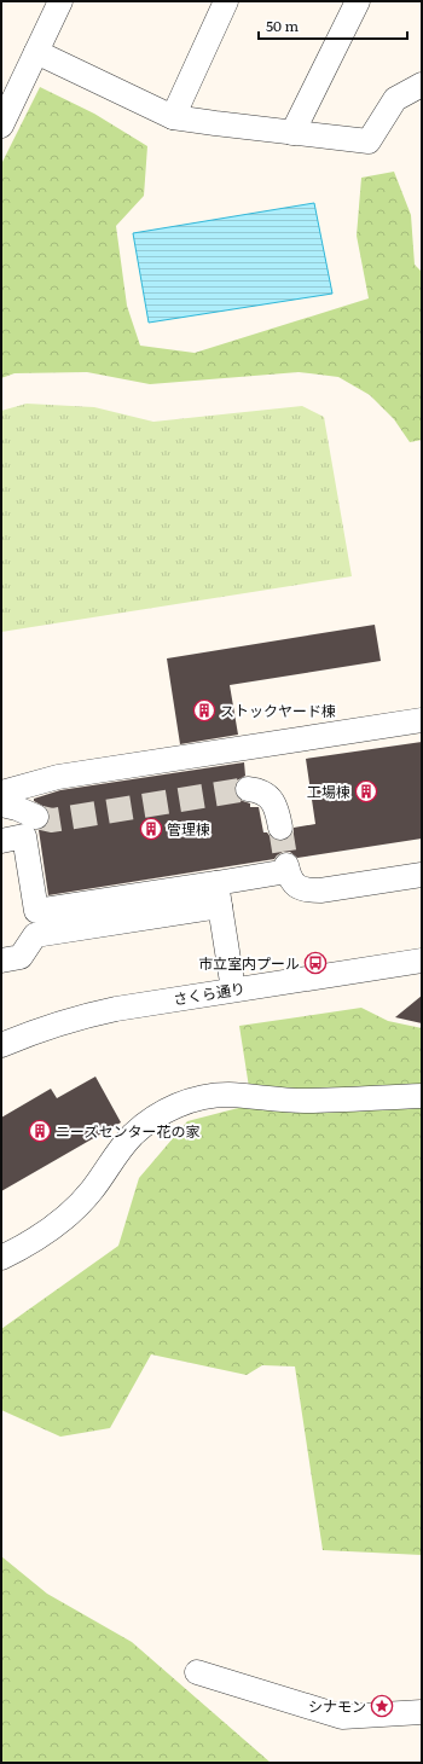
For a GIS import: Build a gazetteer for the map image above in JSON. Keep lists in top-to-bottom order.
{
  "streets": {
    "street": ["さくら通り"]
  },
  "places": {
    "building": [
      "ストックヤード棟",
      "工場棟",
      "管理棟",
      "ニーズセンター花の家"
    ],
    "bus stop": ["市立室内プール"],
    "place": ["シナモン"]
  },
  "scale_bar": "50 m"
}
